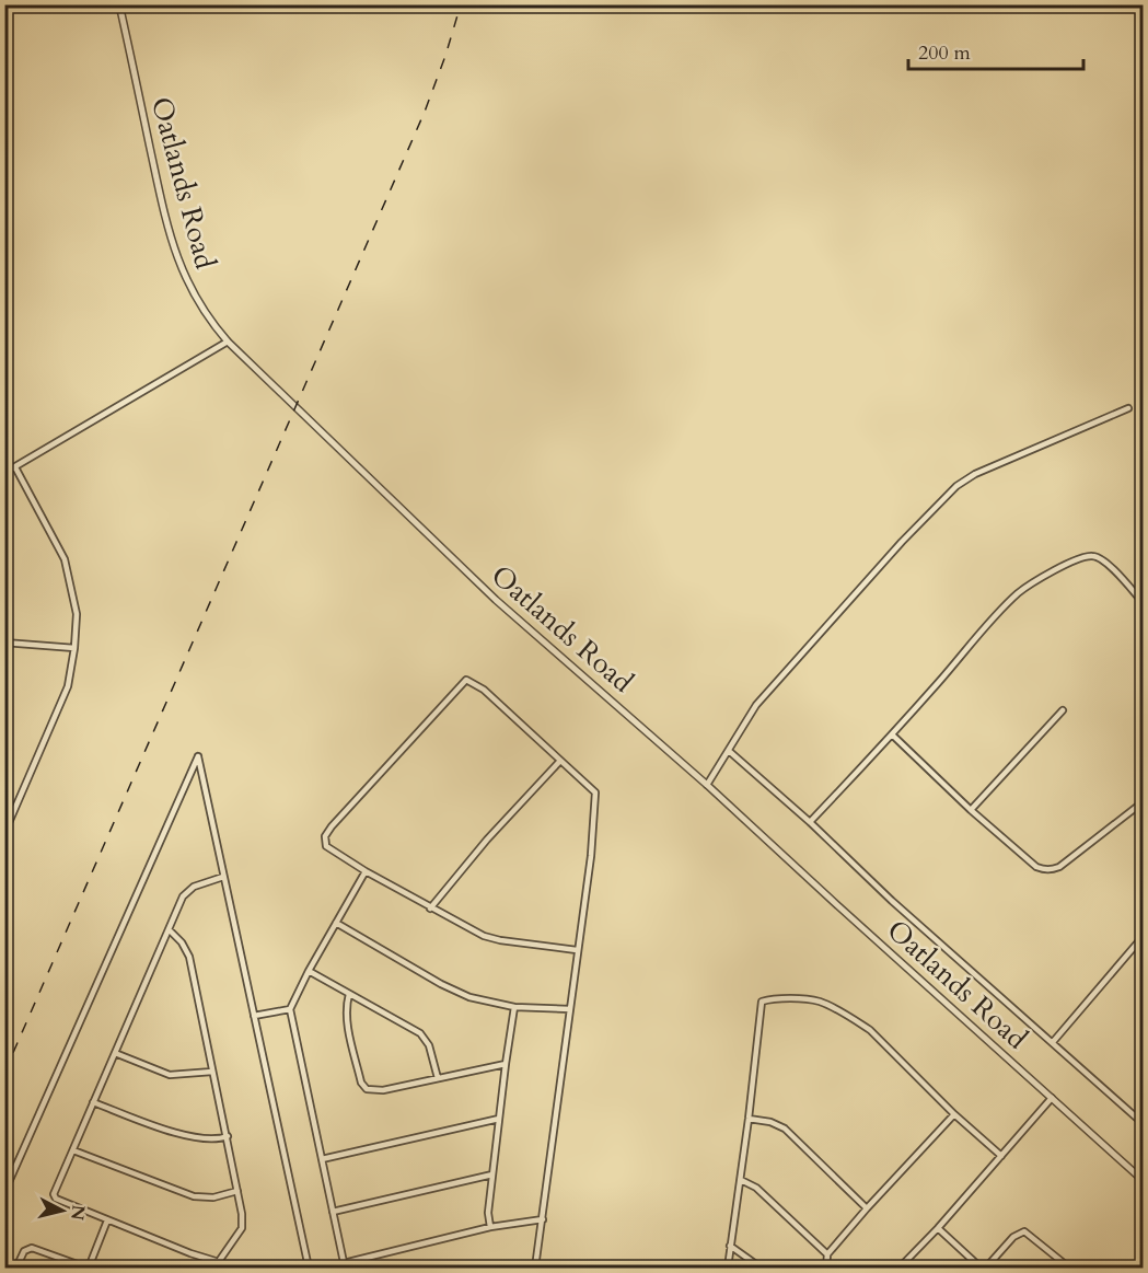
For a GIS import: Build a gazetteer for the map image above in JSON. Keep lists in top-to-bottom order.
{
  "streets": {
    "street": ["Oatlands Road"]
  },
  "scale_bar": "200 m",
  "north": "right"
}
